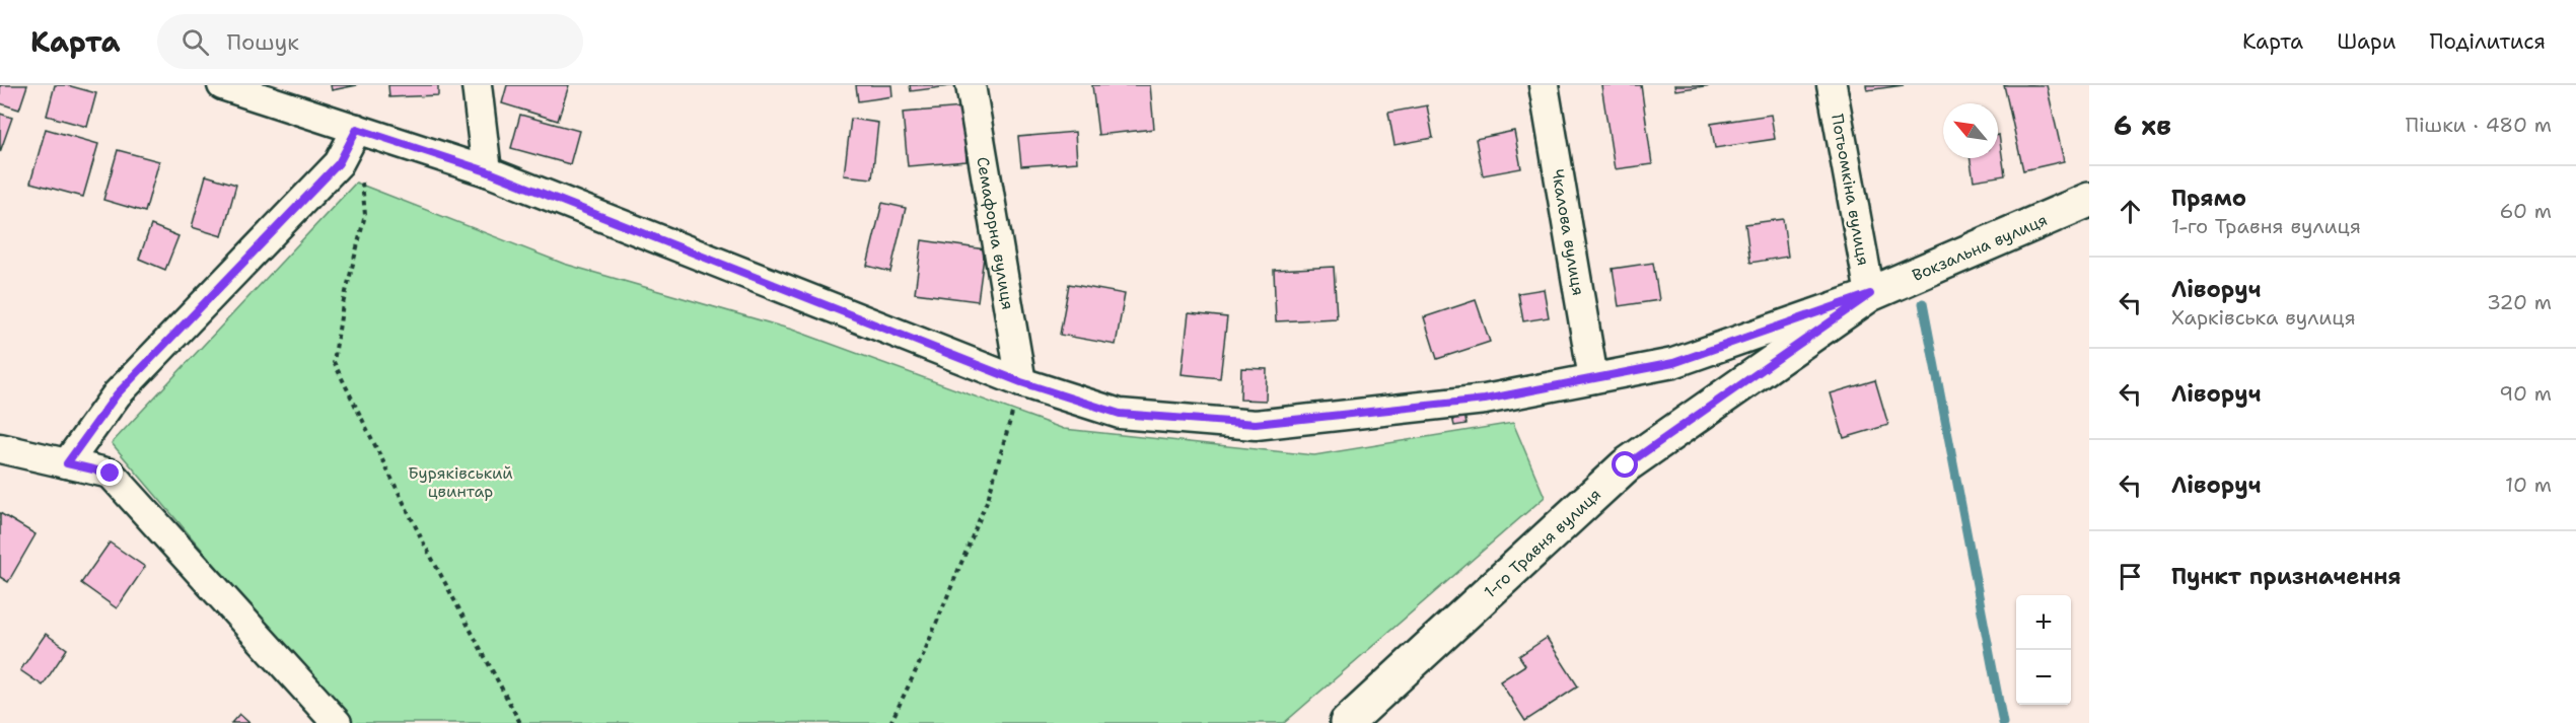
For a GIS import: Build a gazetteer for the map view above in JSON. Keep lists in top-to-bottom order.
{
  "streets": {
    "street": [
      "Потьомкіна вулиця",
      "Чкалова вулиця",
      "Семафорна вулиця",
      "Вокзальна вулиця",
      "1-го Травня вулиця"
    ]
  },
  "crossings": [
    ["Потьомкіна вулиця", "Вокзальна вулиця"],
    ["Потьомкіна вулиця", "1-го Травня вулиця"],
    ["Вокзальна вулиця", "1-го Травня вулиця"]
  ],
  "parks": ["Буряківський цвинтар"],
  "north": "top left",
  "page": {
    "header": "Карта",
    "search": "Пошук",
    "nav": ["Карта", "Шари", "Поділитися"],
    "heading": ["6 хв", "Пішки · 480 m"],
    "list": [
      ["Прямо", "1-го Травня вулиця", "60 m"],
      ["Ліворуч", "Харківська вулиця", "320 m"],
      ["Ліворуч", "90 m"],
      ["Ліворуч", "10 m"],
      "Пункт призначення"
    ],
    "map_buttons": ["+", "−"]
  }
}
